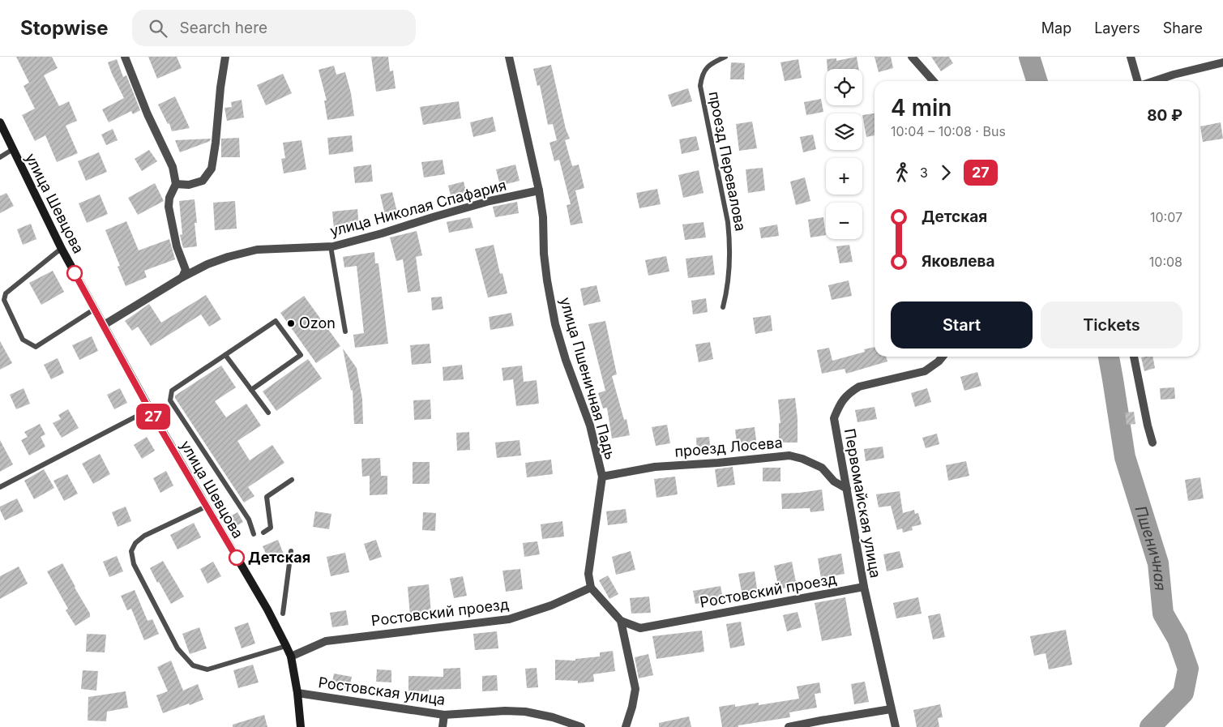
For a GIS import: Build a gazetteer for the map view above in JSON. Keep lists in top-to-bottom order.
{
  "streets": {
    "main road": ["улица Шевцова"],
    "street": [
      "улица Николая Спафария",
      "улица Пшеничная Падь",
      "проезд Лосева",
      "Первомайская улица",
      "Ростовский проезд",
      "Ростовская улица"
    ],
    "lane": ["проезд Перевалова"]
  },
  "crossings": [
    ["улица Шевцова", "улица Николая Спафария"],
    ["улица Шевцова", "Ростовский проезд"],
    ["улица Шевцова", "Ростовская улица"],
    ["улица Николая Спафария", "улица Пшеничная Падь"],
    ["улица Пшеничная Падь", "проезд Лосева"],
    ["улица Пшеничная Падь", "Ростовский проезд"],
    ["проезд Лосева", "Первомайская улица"],
    ["Первомайская улица", "Ростовский проезд"]
  ],
  "water": ["Пшеничная"],
  "places": ["Ozon", "Детская"],
  "lines": ["bus line 27"],
  "page": {
    "header": "Stopwise",
    "search": "Search here",
    "nav": ["Map", "Layers", "Share"],
    "on_map": "27",
    "map_buttons": ["+", "−"],
    "heading": ["4 min", "10:04 – 10:08 · Bus", "80 ₽"],
    "legs": ["3", "27"],
    "list": [
      {
        "name": "Детская",
        "value": "10:07"
      },
      {
        "name": "Яковлева",
        "value": "10:08"
      }
    ],
    "buttons": ["Start", "Tickets"]
  }
}
